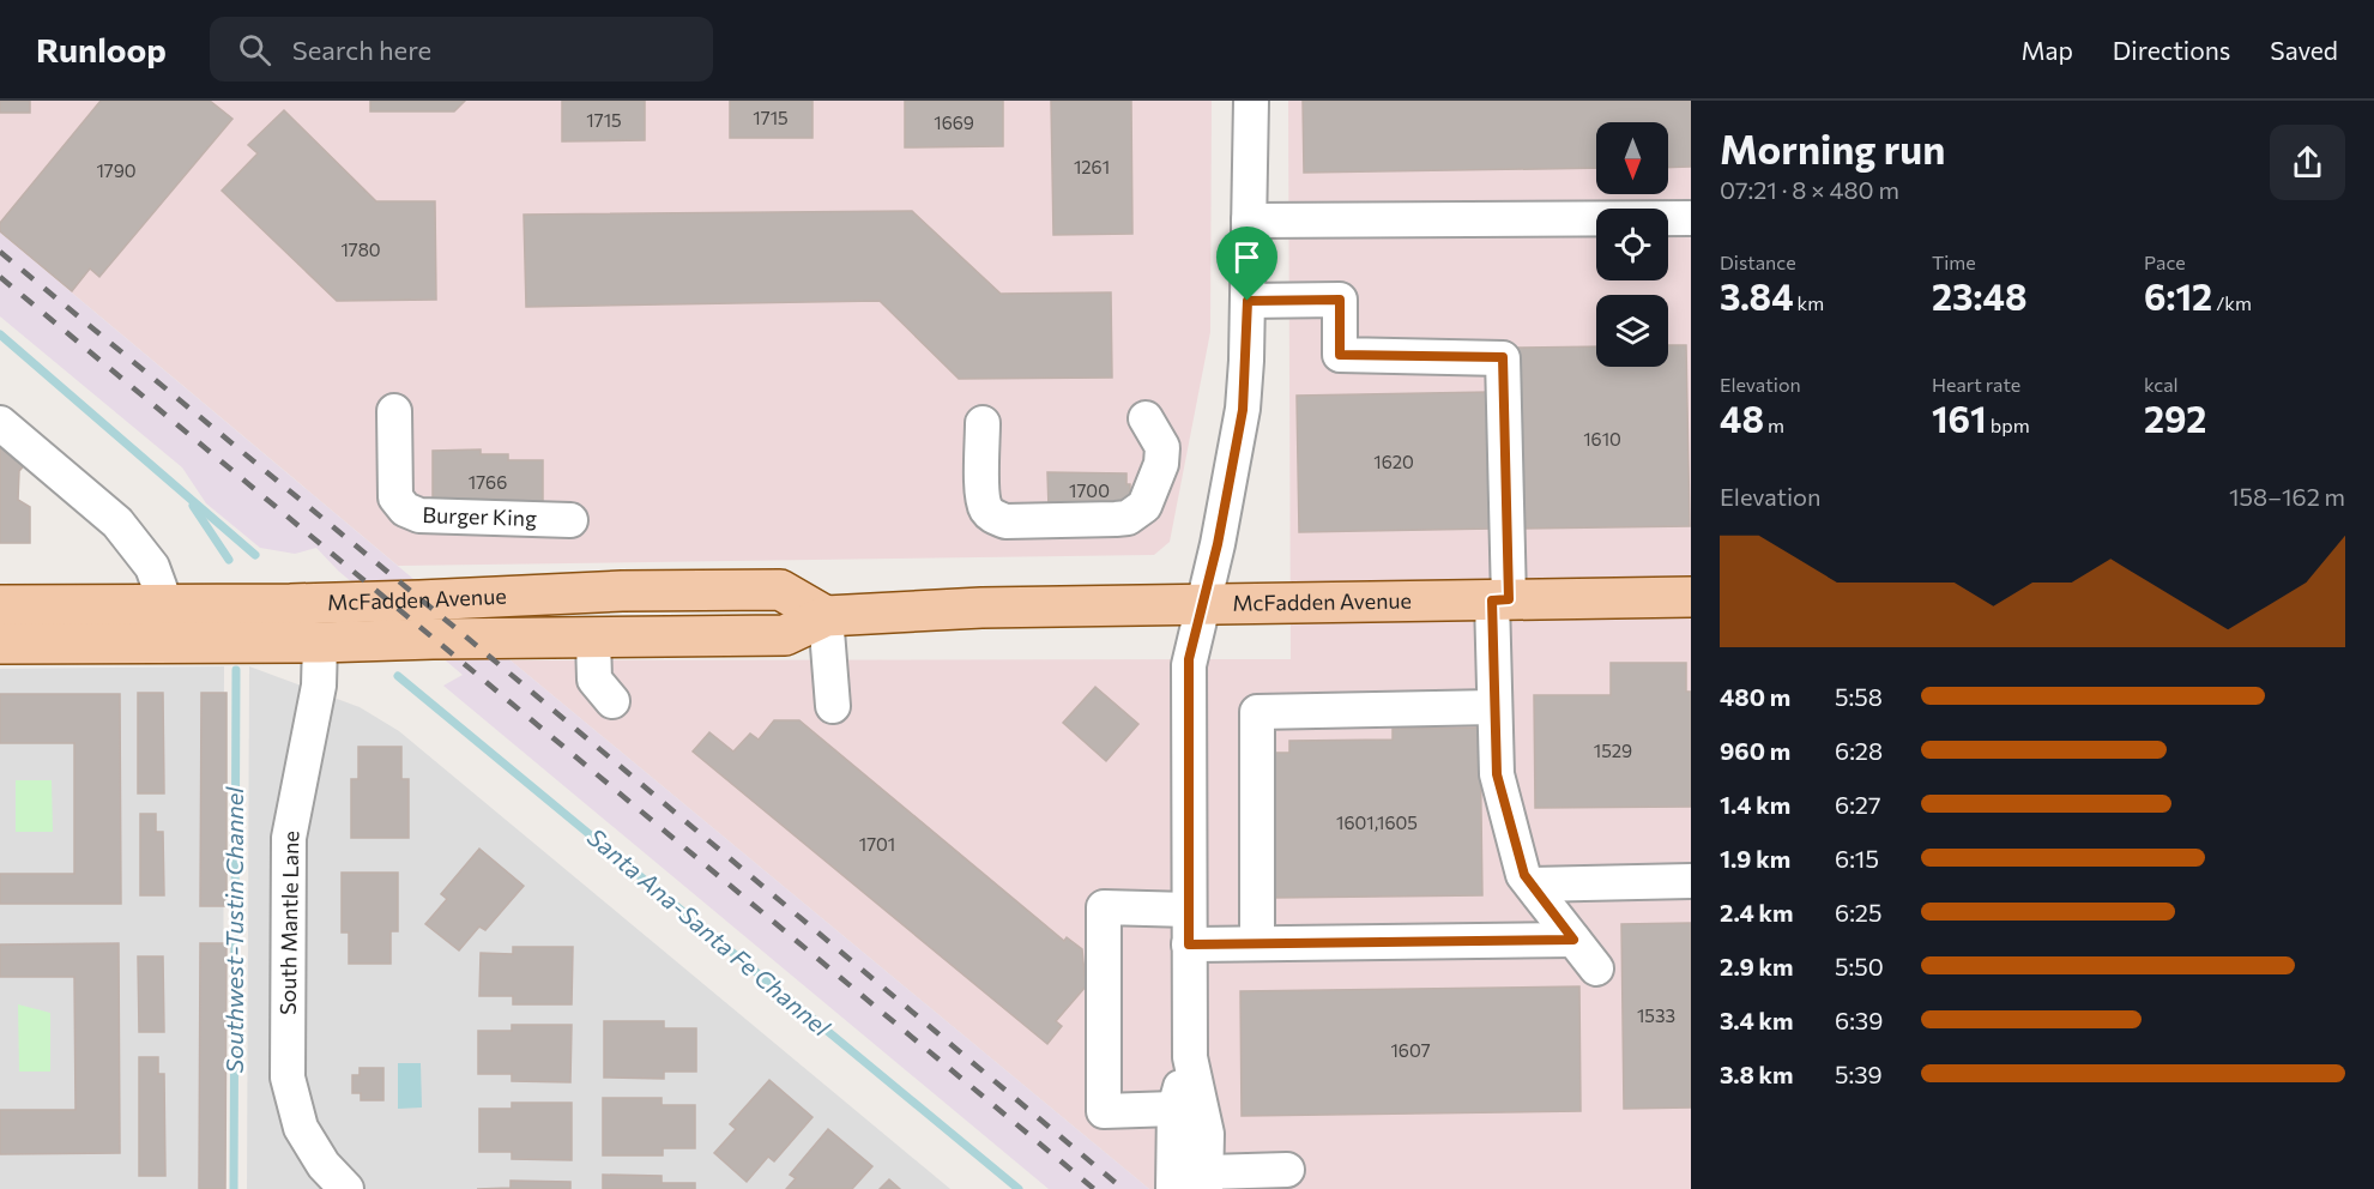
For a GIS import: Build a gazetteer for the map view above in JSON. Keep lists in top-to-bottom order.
{
  "streets": {
    "main road": ["McFadden Avenue"],
    "street": ["Burger King", "South Mantle Lane"]
  },
  "crossings": [
    ["McFadden Avenue", "South Mantle Lane"]
  ],
  "water": ["Southwest-Tustin Channel", "Santa Ana-Santa Fe Channel"],
  "house_numbers": [
    "1715",
    "1715",
    "1669",
    "1261",
    "1790",
    "1780",
    "1610",
    "1620",
    "1766",
    "1700",
    "1529",
    "1601,1605",
    "1701",
    "1533",
    "1607"
  ],
  "north": "bottom",
  "page": {
    "header": "Runloop",
    "search": "Search here",
    "nav": ["Map", "Directions", "Saved"],
    "heading": ["Morning run", "07:21 · 8 × 480 m"],
    "stats": [
      ["Distance", "3.84 km"],
      ["Time", "23:48"],
      ["Pace", "6:12 /km"],
      ["Elevation", "48 m"],
      ["Heart rate", "161 bpm"],
      ["kcal", "292"]
    ],
    "chart": ["Elevation", "158–162 m"],
    "list": [
      {
        "name": "480 m",
        "note": "5:58"
      },
      {
        "name": "960 m",
        "note": "6:28"
      },
      {
        "name": "1.4 km",
        "note": "6:27"
      },
      {
        "name": "1.9 km",
        "note": "6:15"
      },
      {
        "name": "2.4 km",
        "note": "6:25"
      },
      {
        "name": "2.9 km",
        "note": "5:50"
      },
      {
        "name": "3.4 km",
        "note": "6:39"
      },
      {
        "name": "3.8 km",
        "note": "5:39"
      }
    ]
  }
}
